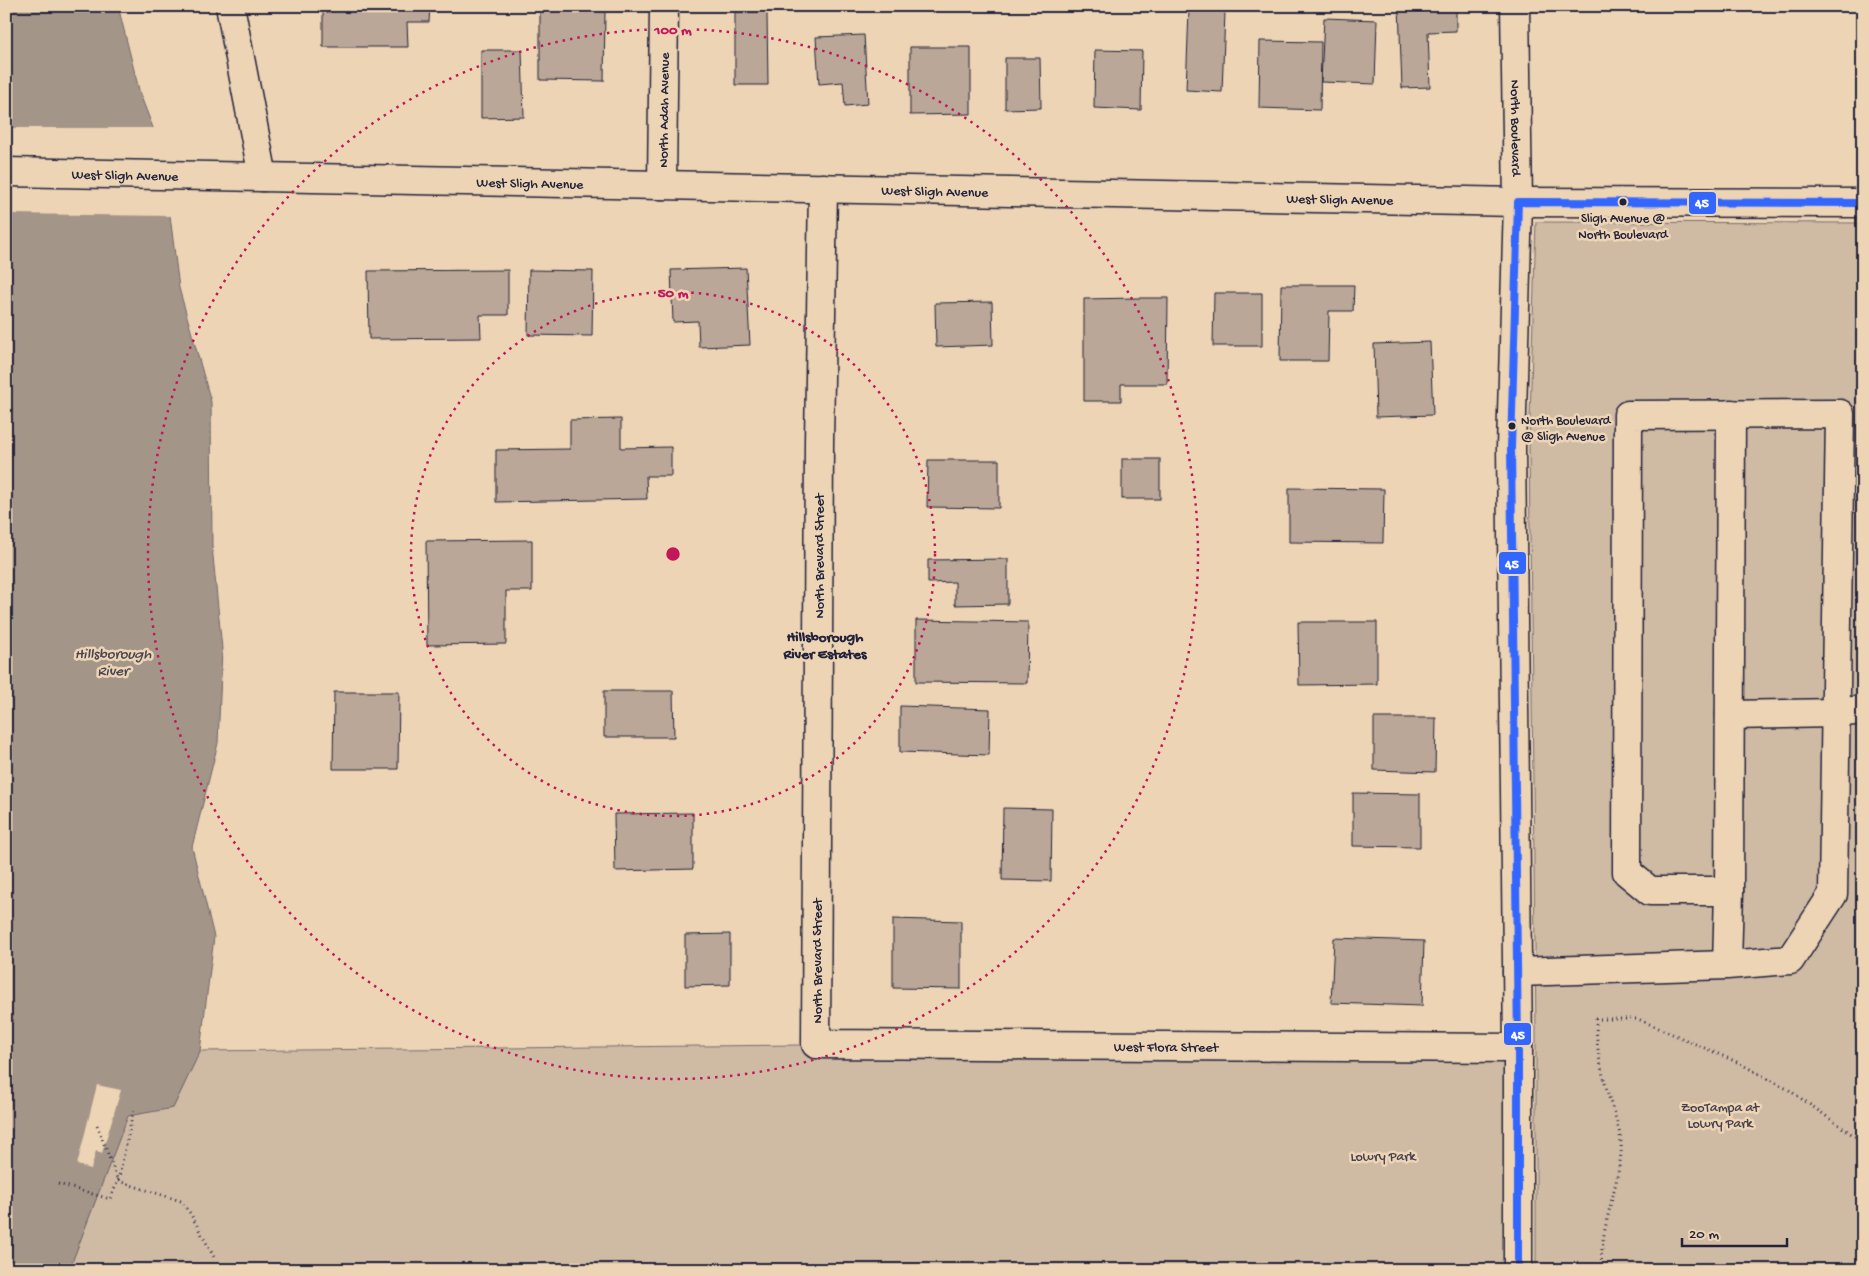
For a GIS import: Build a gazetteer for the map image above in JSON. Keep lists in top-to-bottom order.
{
  "streets": {
    "street": [
      "North Adah Avenue",
      "North Boulevard",
      "West Sligh Avenue",
      "North Brevard Street",
      "West Flora Street"
    ]
  },
  "crossings": [
    ["North Adah Avenue", "West Sligh Avenue"],
    ["North Boulevard", "West Sligh Avenue"],
    ["North Boulevard", "West Flora Street"],
    ["West Sligh Avenue", "North Brevard Street"],
    ["North Brevard Street", "West Flora Street"]
  ],
  "districts": ["Hillsborough River Estates"],
  "water": ["Hillsborough River"],
  "parks": ["ZooTampa at Lowry Park", "Lowry Park"],
  "places": ["Sligh Avenue @ North Boulevard", "North Boulevard @ Sligh Avenue"],
  "lines": ["transit line 45"],
  "scale_bar": "20 m",
  "rings": ["100 m", "50 m"]
}
